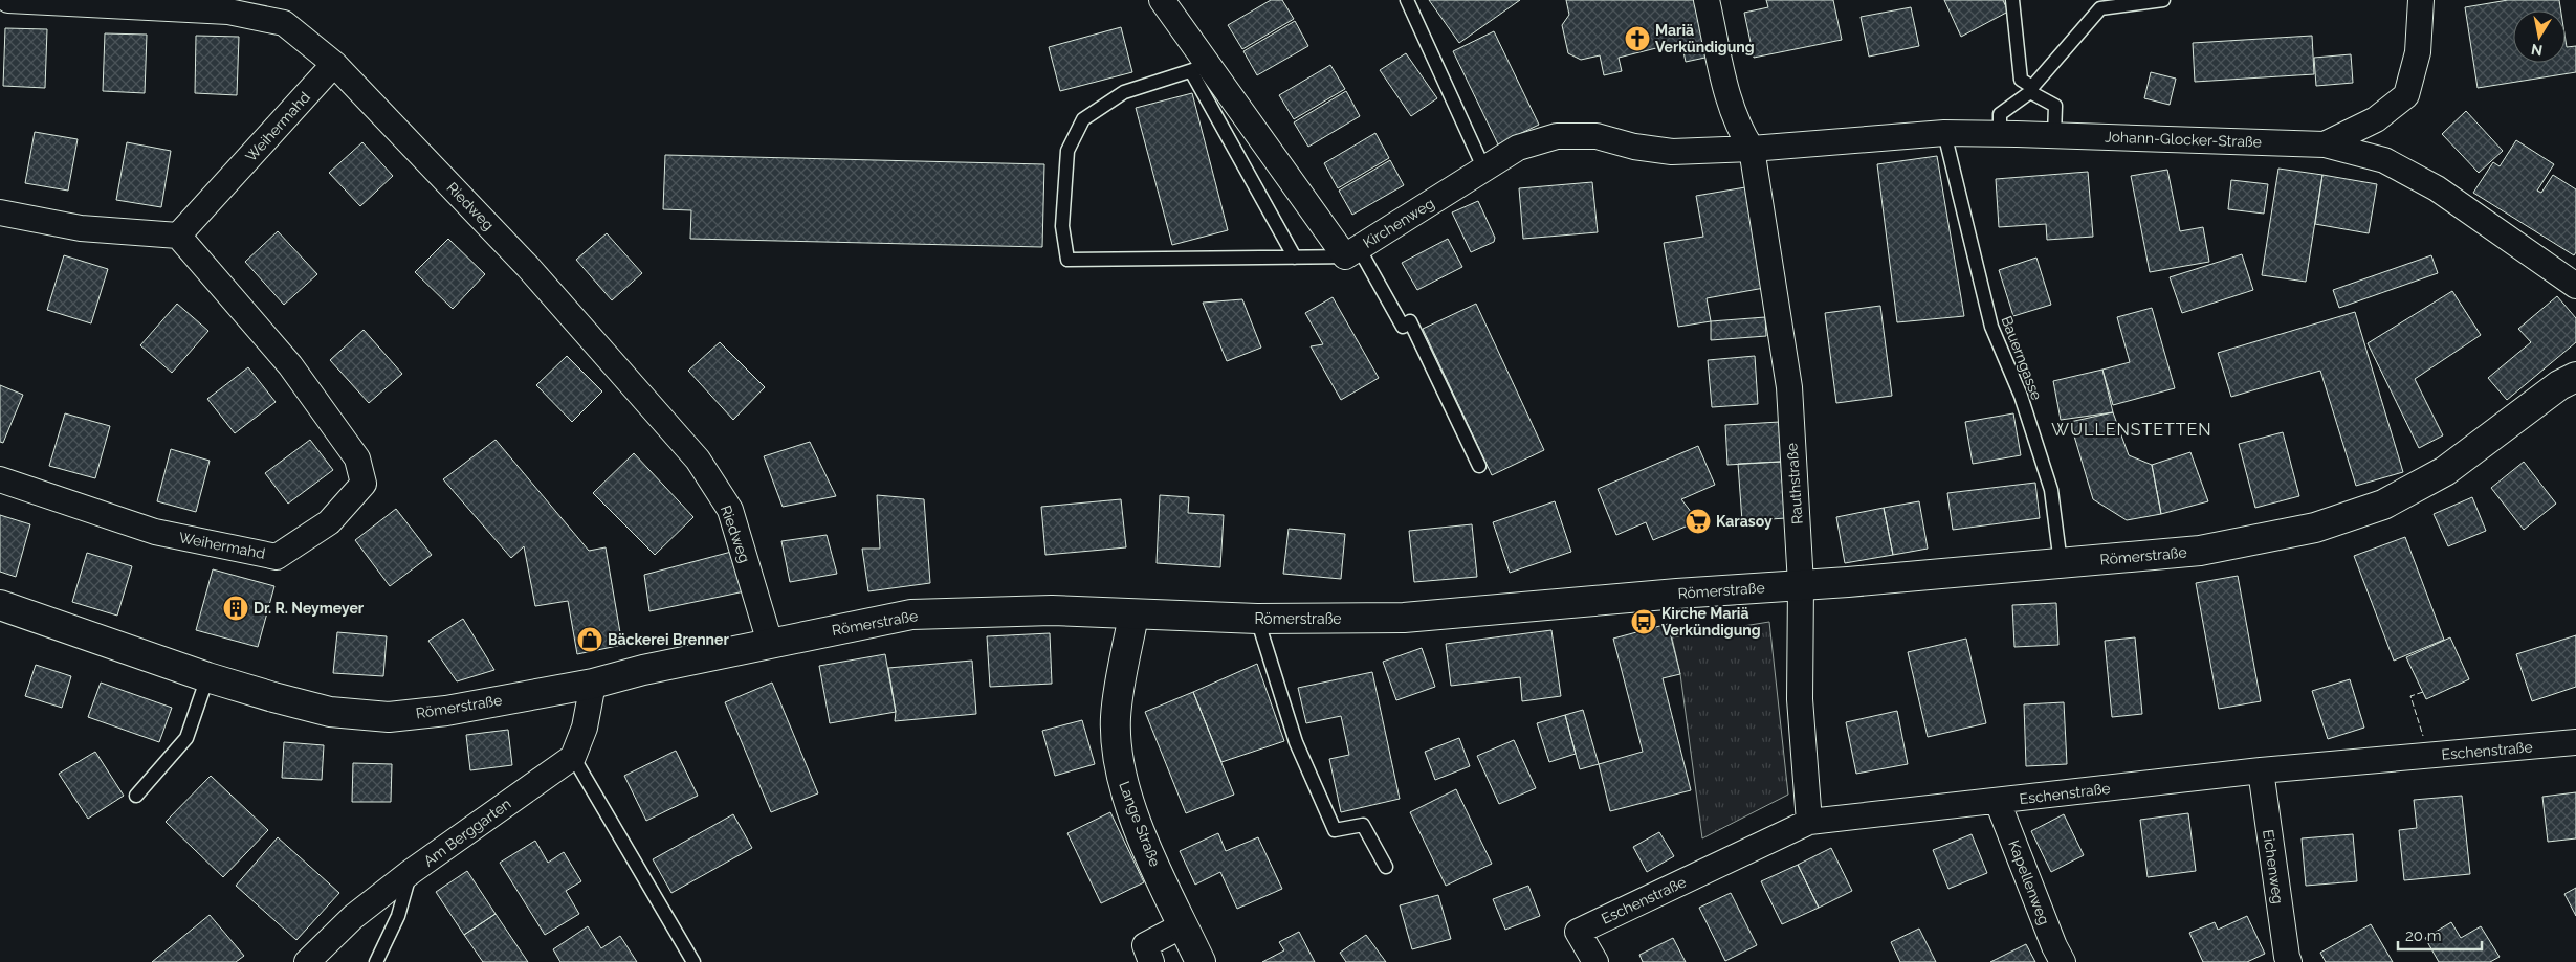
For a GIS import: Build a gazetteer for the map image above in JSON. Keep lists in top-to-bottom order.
{
  "streets": {
    "main road": ["Römerstraße", "Lange Straße"],
    "street": [
      "Weihermahd",
      "Johann-Glocker-Straße",
      "Riedweg",
      "Kirchenweg",
      "Rauthstraße",
      "Eschenstraße",
      "Am Berggarten",
      "Eichenweg",
      "Kapellenweg"
    ],
    "lane": ["Bauerngasse"]
  },
  "crossings": [
    ["Weihermahd", "Riedweg"],
    ["Johann-Glocker-Straße", "Kirchenweg"],
    ["Johann-Glocker-Straße", "Bauerngasse"],
    ["Johann-Glocker-Straße", "Rauthstraße"],
    ["Riedweg", "Römerstraße"],
    ["Kirchenweg", "Rauthstraße"],
    ["Bauerngasse", "Römerstraße"],
    ["Rauthstraße", "Römerstraße"],
    ["Rauthstraße", "Eschenstraße"],
    ["Römerstraße", "Lange Straße"],
    ["Eschenstraße", "Eichenweg"],
    ["Eschenstraße", "Kapellenweg"]
  ],
  "districts": ["WULLENSTETTEN"],
  "places": {
    "church": ["Mariä Verkündigung"],
    "supermarket": ["Karasoy"],
    "building": ["Dr. R. Neymeyer"],
    "bus stop": ["Kirche Mariä Verkündigung"],
    "shop": ["Bäckerei Brenner"]
  },
  "scale_bar": "20 m",
  "north": "bottom"
}
